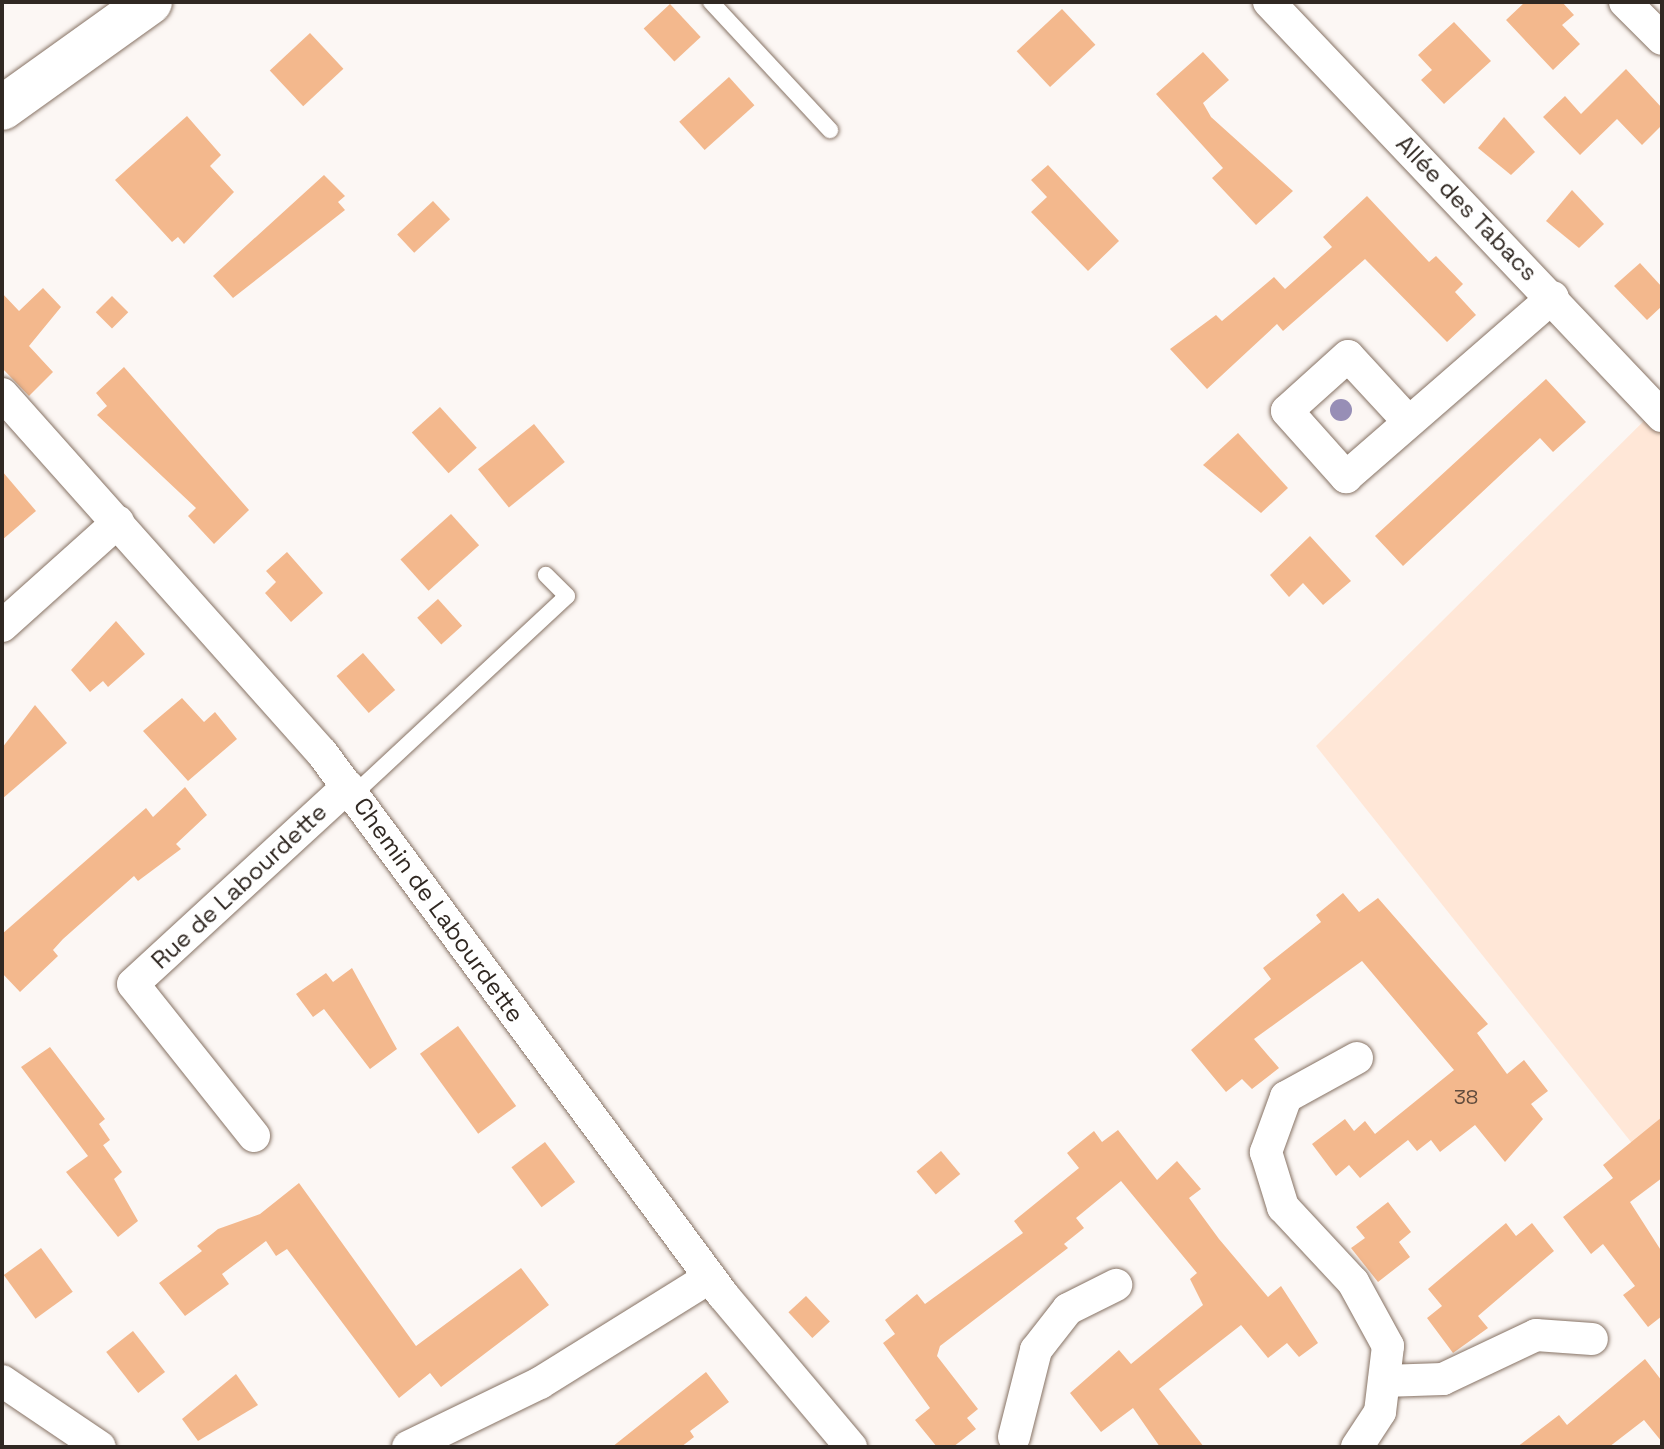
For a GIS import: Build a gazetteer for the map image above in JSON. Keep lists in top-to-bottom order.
{
  "streets": {
    "street": ["Allée des Tabacs", "Rue de Labourdette", "Chemin de Labourdette"]
  },
  "crossings": [
    ["Rue de Labourdette", "Chemin de Labourdette"]
  ],
  "house_numbers": ["38"]
}
